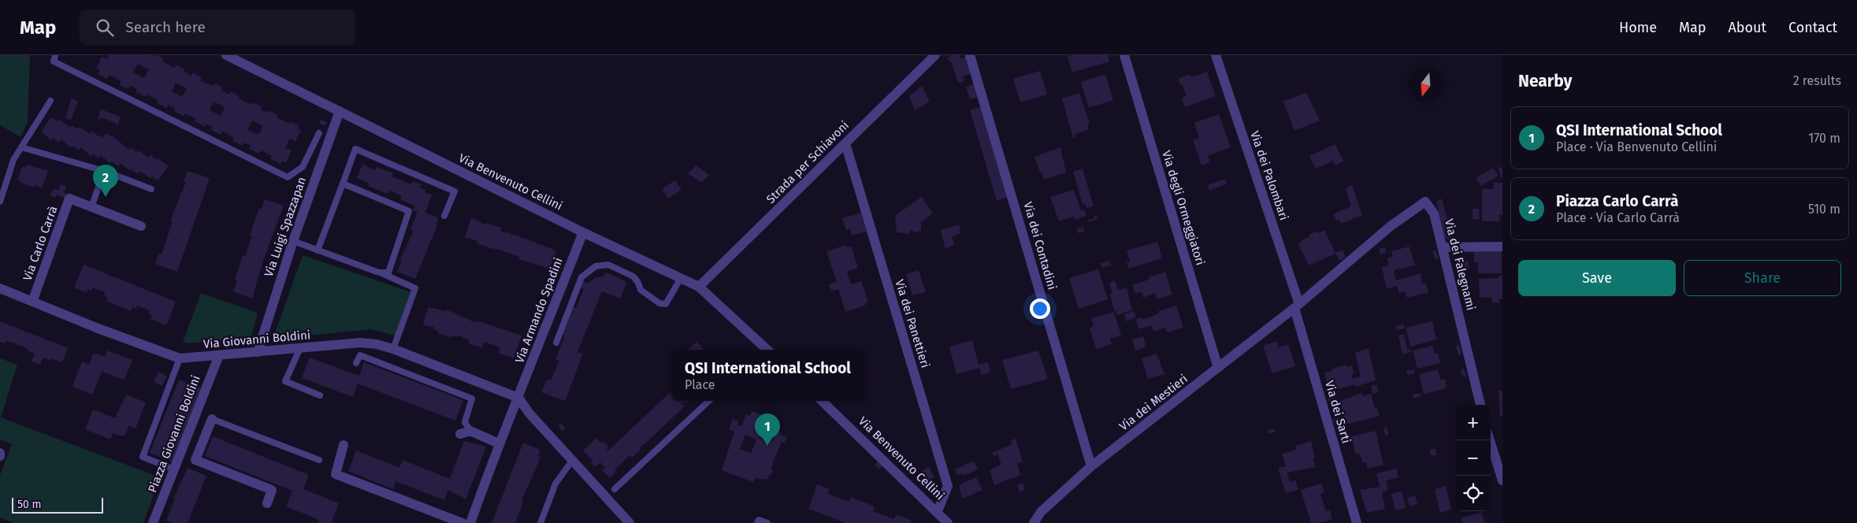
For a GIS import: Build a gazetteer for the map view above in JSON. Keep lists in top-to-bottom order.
{
  "streets": {
    "street": [
      "Strada per Schiavoni",
      "Via dei Palombari",
      "Via Benvenuto Cellini",
      "Via degli Ormeggiatori",
      "Via Luigi Spazzapan",
      "Via Carlo Carrà",
      "Via dei Contadini",
      "Via dei Falegnami",
      "Via Armando Spadini",
      "Via dei Panettieri",
      "Via Giovanni Boldini",
      "Via dei Mestieri",
      "Via dei Sarti",
      "Piazza Giovanni Boldini"
    ]
  },
  "crossings": [
    ["Strada per Schiavoni", "Via Benvenuto Cellini"],
    ["Strada per Schiavoni", "Via dei Panettieri"],
    ["Via dei Palombari", "Via dei Falegnami"],
    ["Via dei Palombari", "Via dei Mestieri"],
    ["Via dei Palombari", "Via dei Sarti"],
    ["Via Benvenuto Cellini", "Via Luigi Spazzapan"],
    ["Via Benvenuto Cellini", "Via Armando Spadini"],
    ["Via Benvenuto Cellini", "Via dei Panettieri"],
    ["Via degli Ormeggiatori", "Via dei Mestieri"],
    ["Via Luigi Spazzapan", "Via Giovanni Boldini"],
    ["Via Carlo Carrà", "Via Giovanni Boldini"],
    ["Via dei Contadini", "Via dei Mestieri"],
    ["Via dei Falegnami", "Via dei Mestieri"],
    ["Via dei Falegnami", "Via dei Sarti"],
    ["Via Armando Spadini", "Via Giovanni Boldini"],
    ["Via Giovanni Boldini", "Piazza Giovanni Boldini"],
    ["Via dei Mestieri", "Via dei Sarti"]
  ],
  "scale_bar": "50 m",
  "north": "bottom",
  "page": {
    "header": "Map",
    "search": "Search here",
    "nav": [
      "Home",
      "Map",
      "About",
      "Contact"
    ],
    "heading": ["Nearby", "2 results"],
    "list": [
      {
        "mark": "1",
        "name": "QSI International School",
        "note": "Place · Via Benvenuto Cellini",
        "value": "170 m"
      },
      {
        "mark": "2",
        "name": "Piazza Carlo Carrà",
        "note": "Place · Via Carlo Carrà",
        "value": "510 m"
      }
    ],
    "pins": ["2", "1"],
    "buttons": ["Save", "Share"],
    "popup": ["QSI International School", "Place"],
    "map_buttons": ["+", "−"],
    "scale": "50 m"
  }
}
